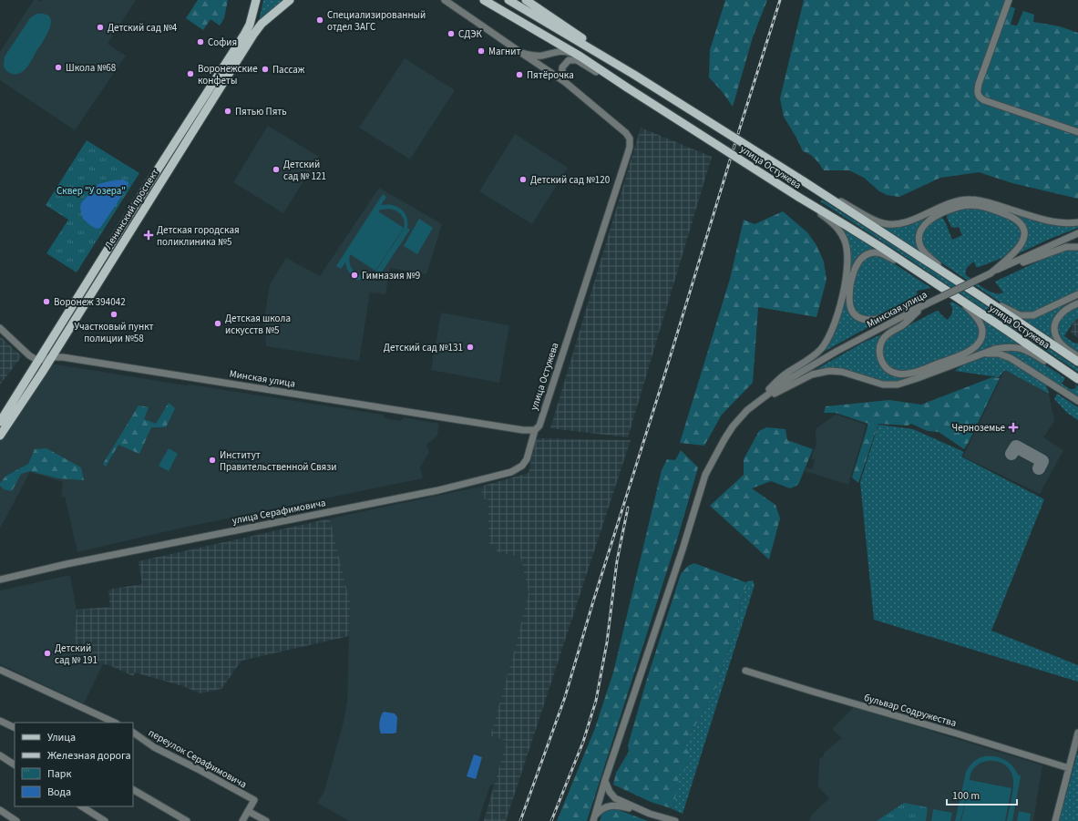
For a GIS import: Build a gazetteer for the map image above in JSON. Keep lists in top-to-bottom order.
{
  "streets": {
    "main road": ["улица Остужева", "Ленинский проспект"],
    "street": [
      "Минская улица",
      "улица Серафимовича",
      "бульвар Содружества",
      "переулок Серафимовича"
    ]
  },
  "crossings": [
    ["улица Остужева", "Минская улица"],
    ["улица Остужева", "улица Серафимовича"],
    ["Ленинский проспект", "Минская улица"],
    ["Минская улица", "улица Серафимовича"]
  ],
  "parks": ["Сквер \"У озера\""],
  "places": {
    "other": [
      "Специализированный отдел ЗАГС",
      "Детский сад №4",
      "СДЭК",
      "София",
      "Магнит",
      "Школа №68",
      "Пассаж",
      "Воронежские конфеты",
      "Пятёрочка",
      "Пятью Пять",
      "Детский сад № 121",
      "Детский сад №120",
      "Гимназия №9",
      "Воронеж 394042",
      "Участковый пункт полиции №58",
      "Детская школа искусств №5",
      "Детский сад №131",
      "Институт Правительственной Связи",
      "Детский сад № 191"
    ],
    "health": ["Детская городская поликлиника №5", "Черноземье"]
  },
  "legend": [
    "Улица",
    "Железная дорога",
    "Парк",
    "Вода"
  ],
  "scale_bar": "100 m"
}
